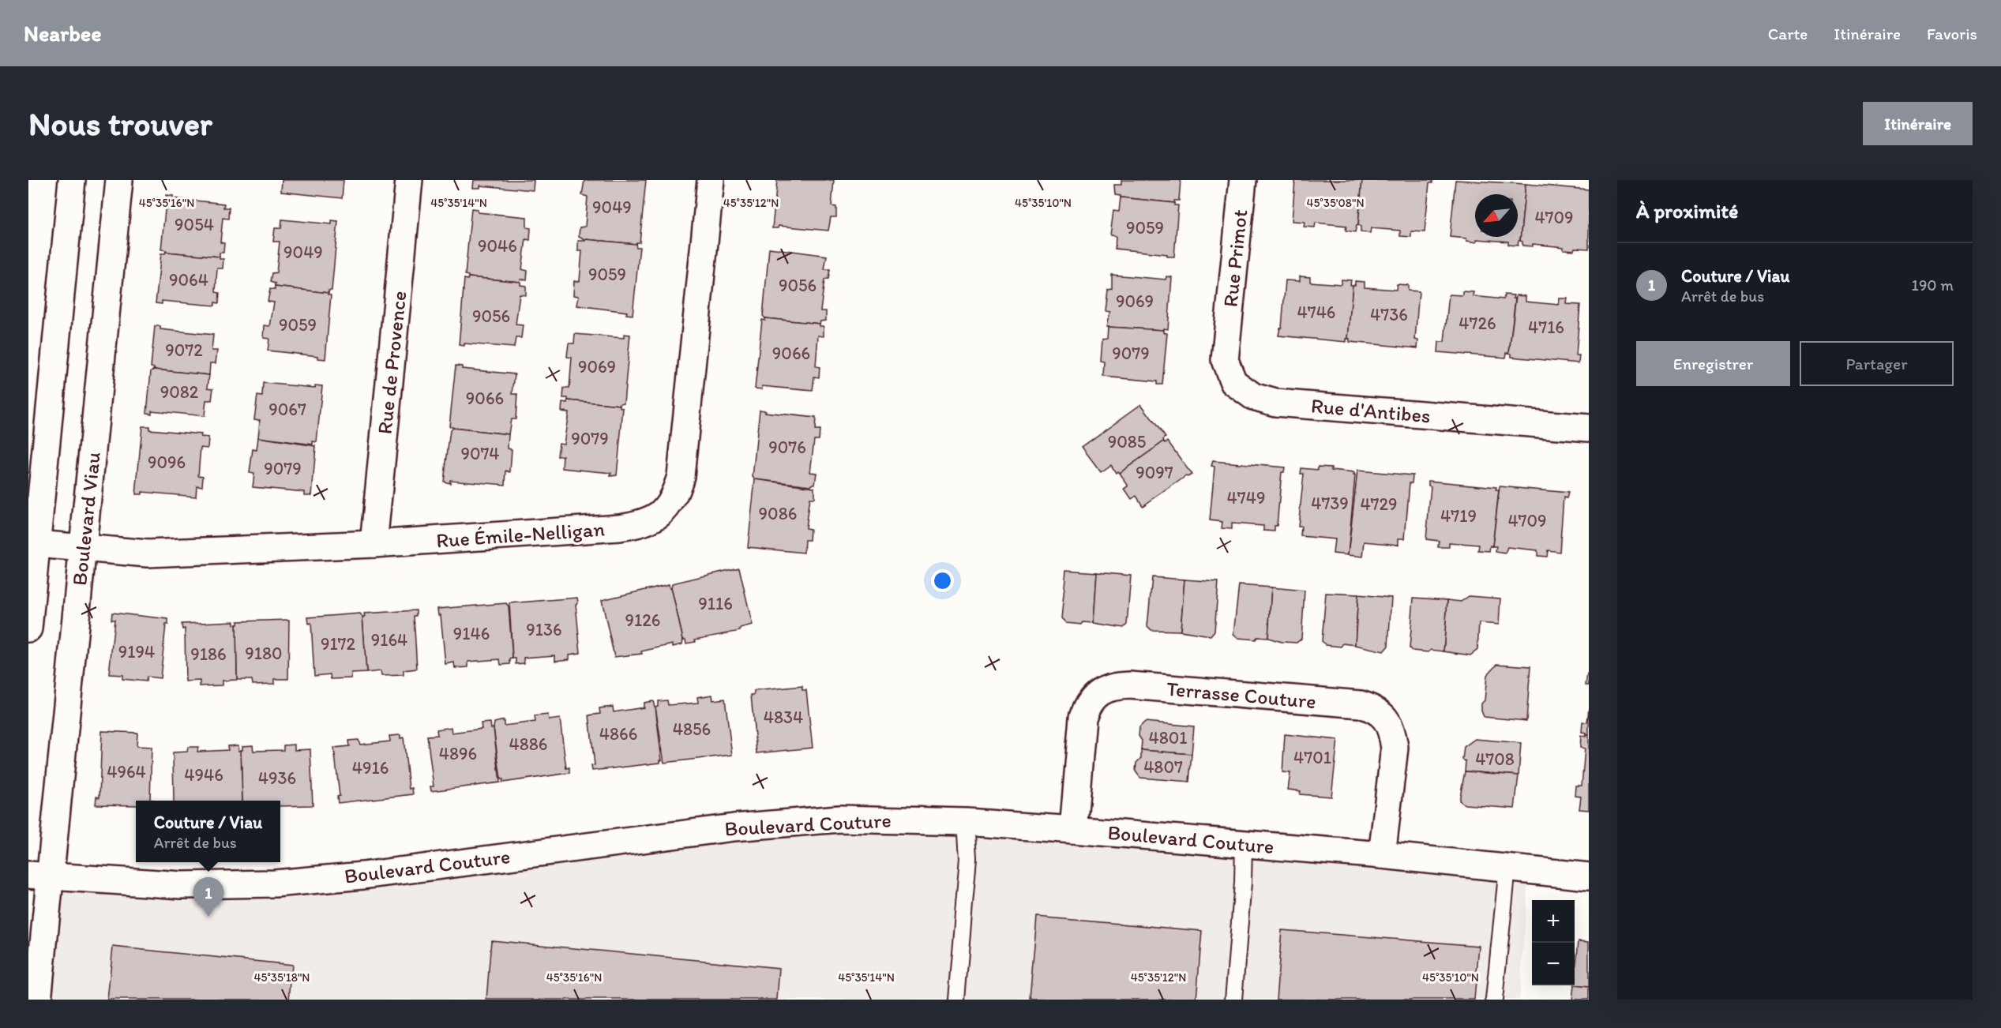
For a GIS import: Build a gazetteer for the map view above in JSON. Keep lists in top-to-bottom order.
{
  "streets": {
    "street": [
      "Rue Primot",
      "Rue de Provence",
      "Rue d'Antibes",
      "Boulevard Viau",
      "Rue Émile-Nelligan",
      "Terrasse Couture",
      "Boulevard Couture"
    ]
  },
  "crossings": [
    ["Rue Primot", "Rue d'Antibes"],
    ["Rue de Provence", "Rue Émile-Nelligan"],
    ["Boulevard Viau", "Rue Émile-Nelligan"],
    ["Boulevard Viau", "Boulevard Couture"],
    ["Terrasse Couture", "Boulevard Couture"]
  ],
  "house_numbers": [
    "9049",
    "4709",
    "9054",
    "9059",
    "9046",
    "9049",
    "9059",
    "9064",
    "9056",
    "9069",
    "4746",
    "4736",
    "9056",
    "4726",
    "9059",
    "4716",
    "9072",
    "9066",
    "9079",
    "9069",
    "9082",
    "9066",
    "9067",
    "9079",
    "9085",
    "9076",
    "9074",
    "9096",
    "9079",
    "9097",
    "4749",
    "4739",
    "4729",
    "9086",
    "4719",
    "4709",
    "9116",
    "9126",
    "9136",
    "9146",
    "9164",
    "9172",
    "9194",
    "9180",
    "9186",
    "4834",
    "4856",
    "4866",
    "4801",
    "4886",
    "4896",
    "4701",
    "4708",
    "4807",
    "4916",
    "4964",
    "4946",
    "4936"
  ],
  "north": "bottom left",
  "page": {
    "header": "Nearbee",
    "nav": ["Carte", "Itinéraire", "Favoris"],
    "buttons": [
      "Itinéraire",
      ["Enregistrer", "Partager"]
    ],
    "title": "Nous trouver",
    "heading": "À proximité",
    "list": [
      {
        "mark": "1",
        "name": "Couture / Viau",
        "note": "Arrêt de bus",
        "value": "190 m"
      }
    ],
    "popup": ["Couture / Viau", "Arrêt de bus"],
    "pins": "1",
    "map_buttons": ["+", "−"]
  },
  "coordinates": [
    "45°35'16\"N",
    "45°35'14\"N",
    "45°35'12\"N",
    "45°35'10\"N",
    "45°35'08\"N",
    "45°35'18\"N"
  ]
}
